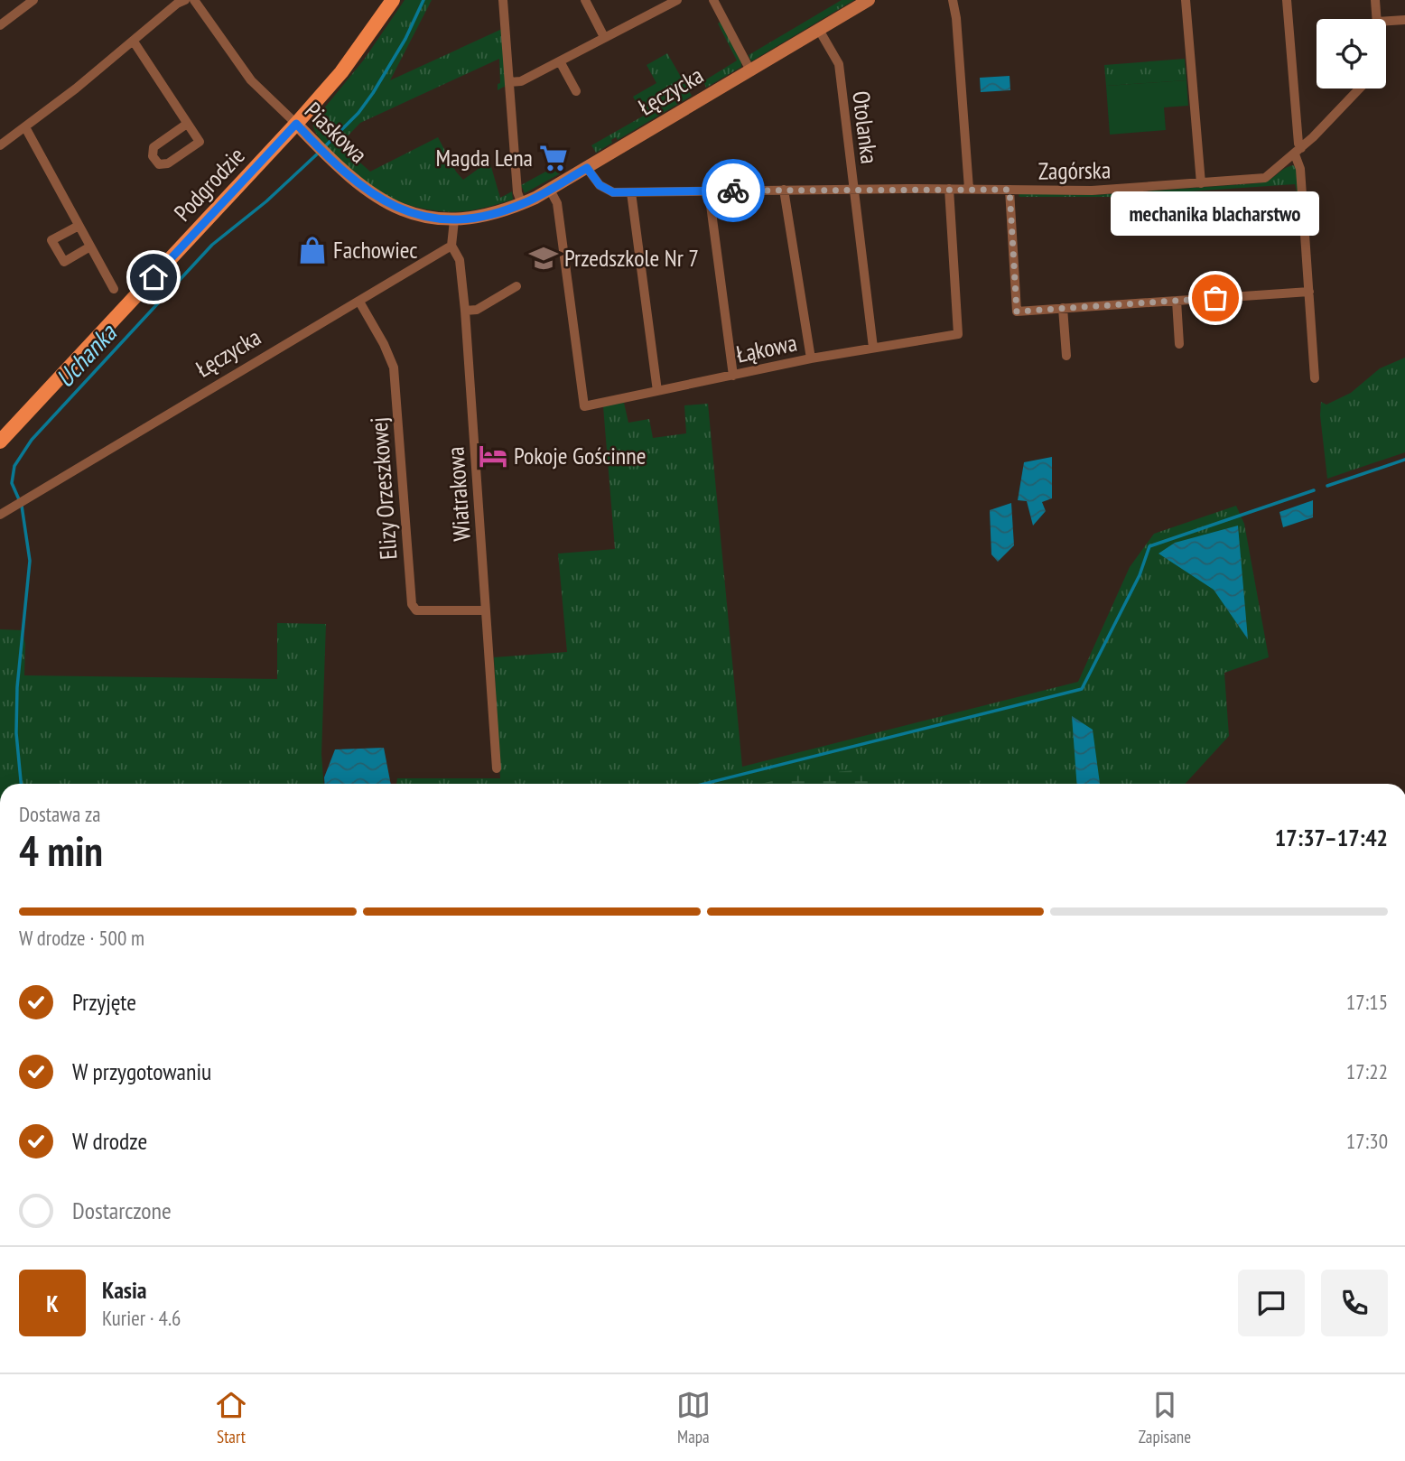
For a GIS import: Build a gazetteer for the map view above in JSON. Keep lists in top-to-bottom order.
{
  "streets": {
    "main road": ["Łęczycka", "Piaskowa", "Podgrodzie"],
    "street": [
      "Otolanka",
      "Zagórska",
      "Łąkowa",
      "Elizy Orzeszkowej",
      "Wiatrakowa"
    ]
  },
  "crossings": [
    ["Łęczycka", "Otolanka"],
    ["Łęczycka", "Piaskowa"],
    ["Łęczycka", "Zagórska"],
    ["Łęczycka", "Łąkowa"],
    ["Łęczycka", "Elizy Orzeszkowej"],
    ["Łęczycka", "Wiatrakowa"],
    ["Otolanka", "Zagórska"],
    ["Otolanka", "Łąkowa"],
    ["Piaskowa", "Podgrodzie"],
    ["Piaskowa", "Wiatrakowa"],
    ["Zagórska", "Łąkowa"],
    ["Elizy Orzeszkowej", "Wiatrakowa"]
  ],
  "water": ["Uchanka"],
  "places": {
    "supermarket": ["Magda Lena"],
    "shop": ["Fachowiec"],
    "school or university": ["Przedszkole Nr 7"],
    "other": ["mechanika blacharstwo"],
    "hotel": ["Pokoje Gościnne"]
  },
  "page": {
    "bubble": "mechanika blacharstwo",
    "heading": ["4 min", "Dostawa za", "17:37–17:42"],
    "panel": ["Kasia", "Kurier · 4.6"],
    "bar": "W drodze · 500 m",
    "list": [
      ["Przyjęte", "17:15"],
      ["W przygotowaniu", "17:22"],
      ["W drodze", "17:30"],
      "Dostarczone"
    ],
    "round": "K",
    "tabs": ["Start", "Mapa", "Zapisane"]
  }
}
